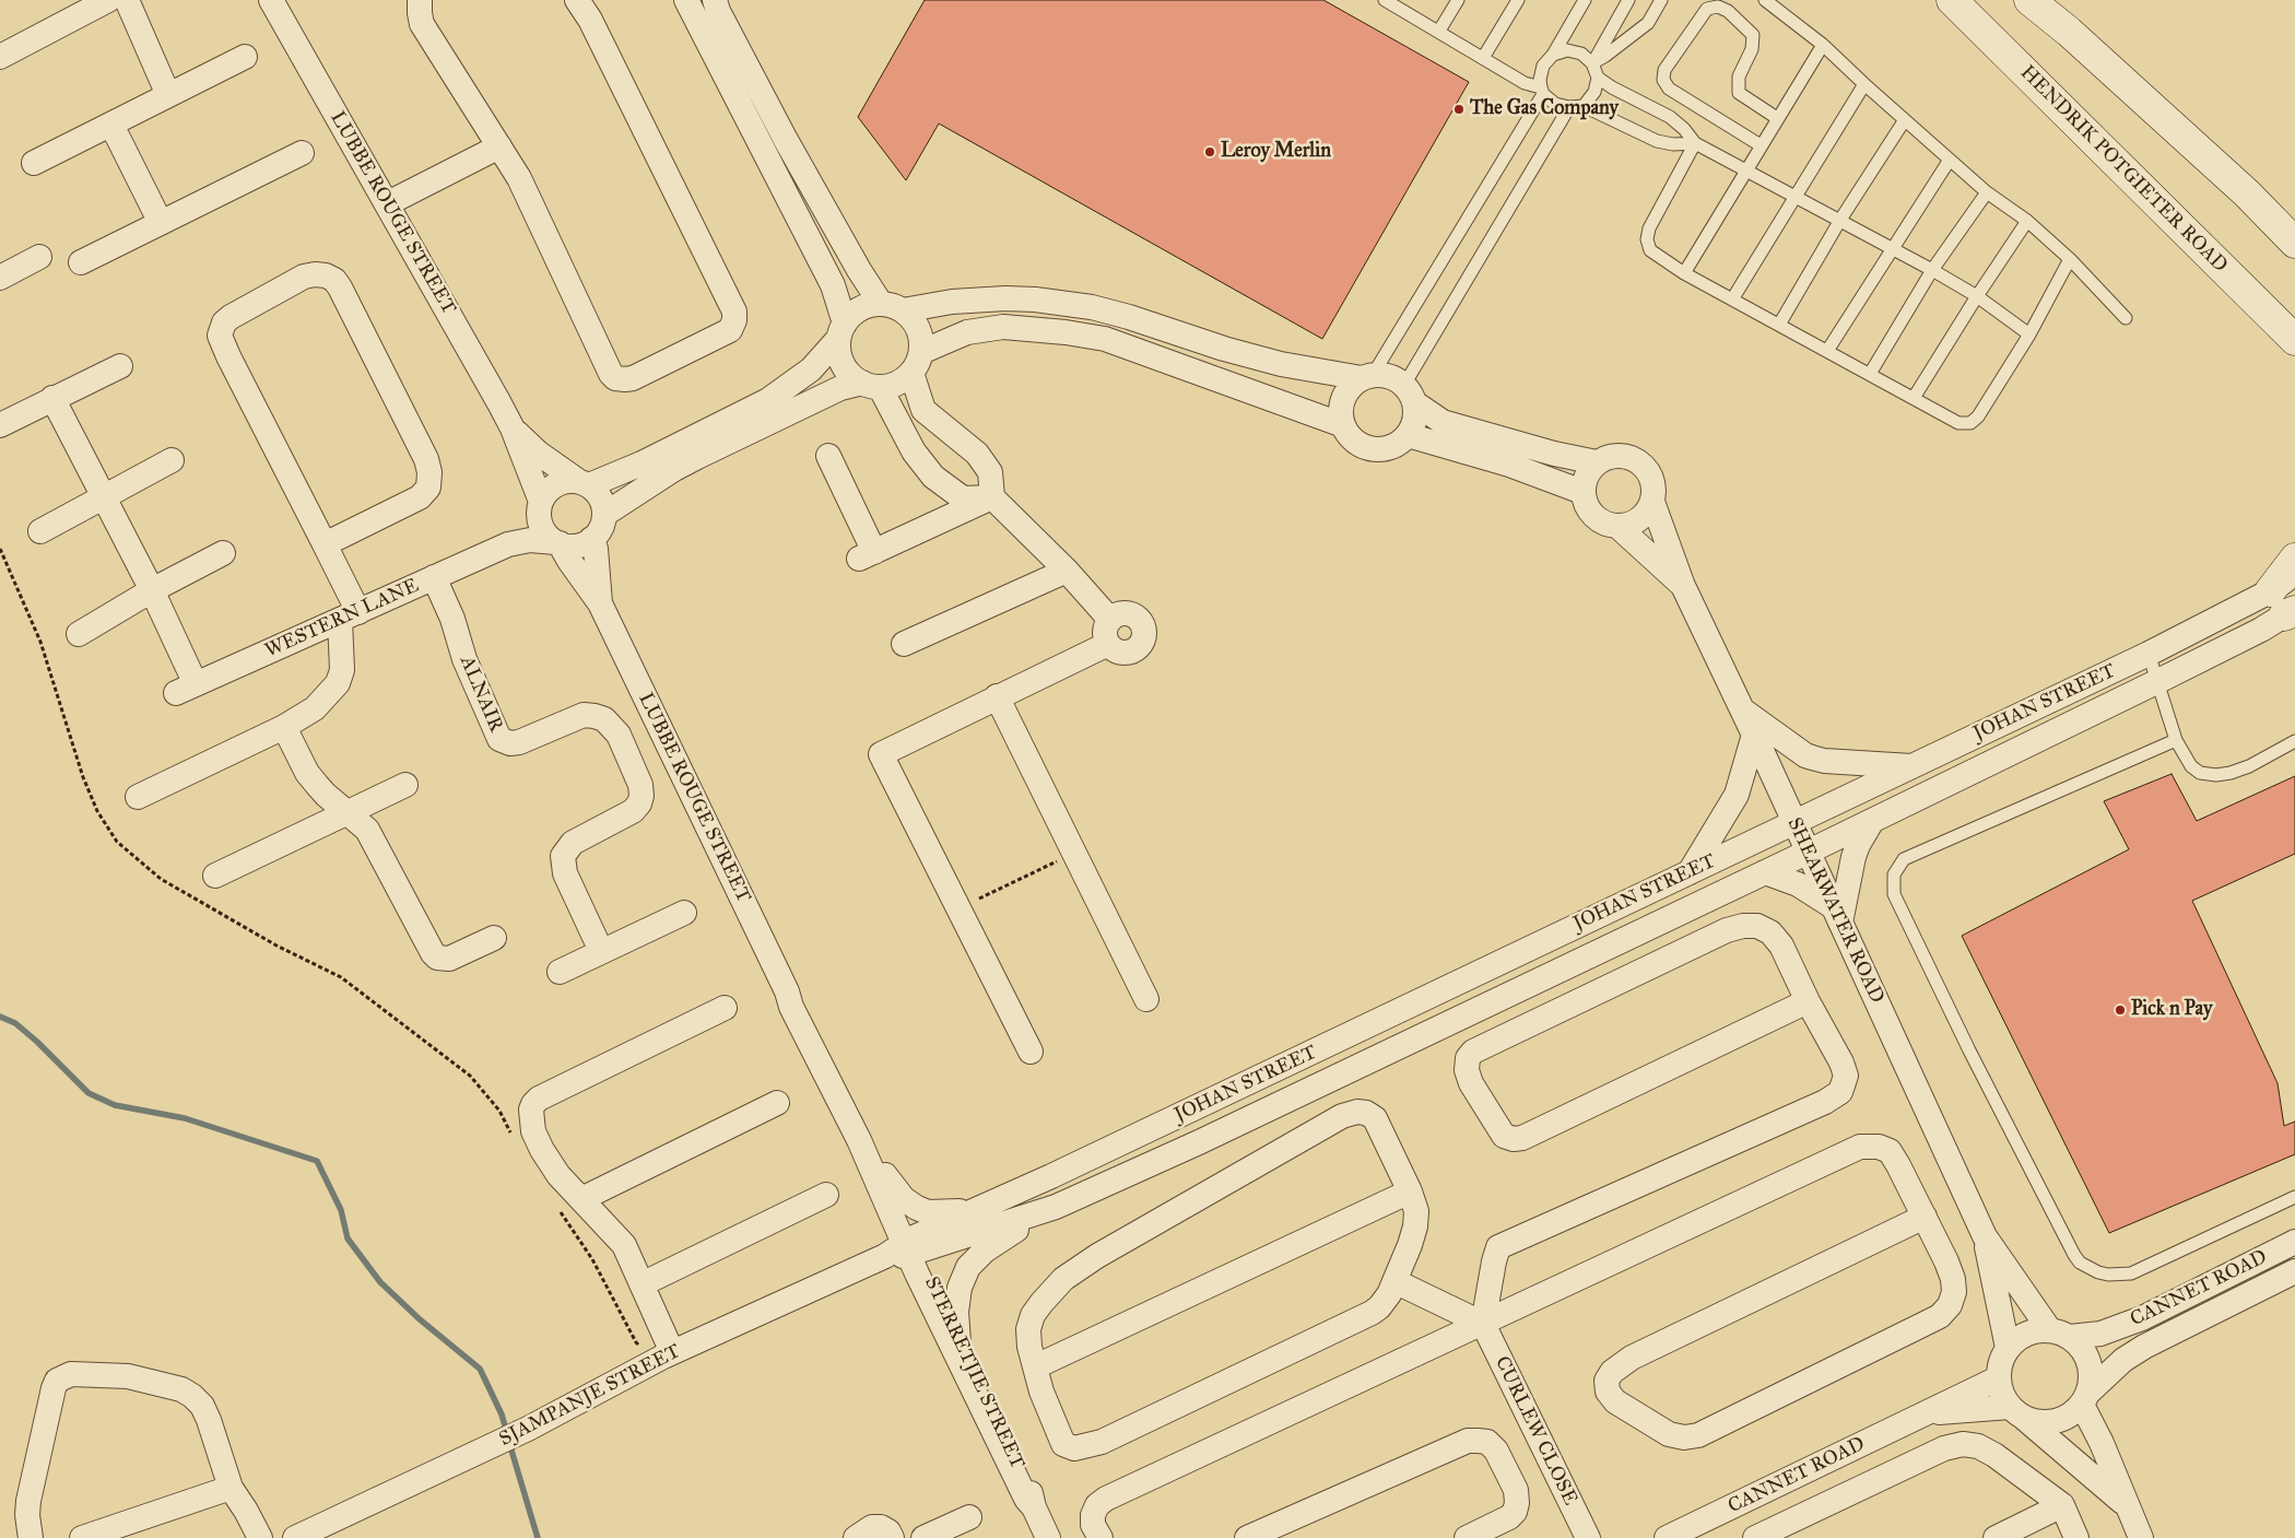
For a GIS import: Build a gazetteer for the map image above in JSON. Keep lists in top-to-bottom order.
{
  "streets": {
    "main road": ["HENDRIK POTGIETER ROAD"],
    "street": [
      "LUBBE ROUGE STREET",
      "WESTERN LANE",
      "ALNAIR",
      "JOHAN STREET",
      "SHEARWATER ROAD",
      "CANNET ROAD",
      "STERRETJIE STREET",
      "SJAMPANJE STREET",
      "CURLEW CLOSE"
    ]
  },
  "crossings": [
    ["LUBBE ROUGE STREET", "WESTERN LANE"],
    ["LUBBE ROUGE STREET", "JOHAN STREET"],
    ["LUBBE ROUGE STREET", "STERRETJIE STREET"],
    ["LUBBE ROUGE STREET", "SJAMPANJE STREET"],
    ["WESTERN LANE", "ALNAIR"],
    ["JOHAN STREET", "SHEARWATER ROAD"],
    ["JOHAN STREET", "STERRETJIE STREET"],
    ["JOHAN STREET", "SJAMPANJE STREET"],
    ["SHEARWATER ROAD", "CANNET ROAD"],
    ["STERRETJIE STREET", "SJAMPANJE STREET"]
  ],
  "places": ["The Gas Company", "Leroy Merlin", "Pick n Pay"]
}
